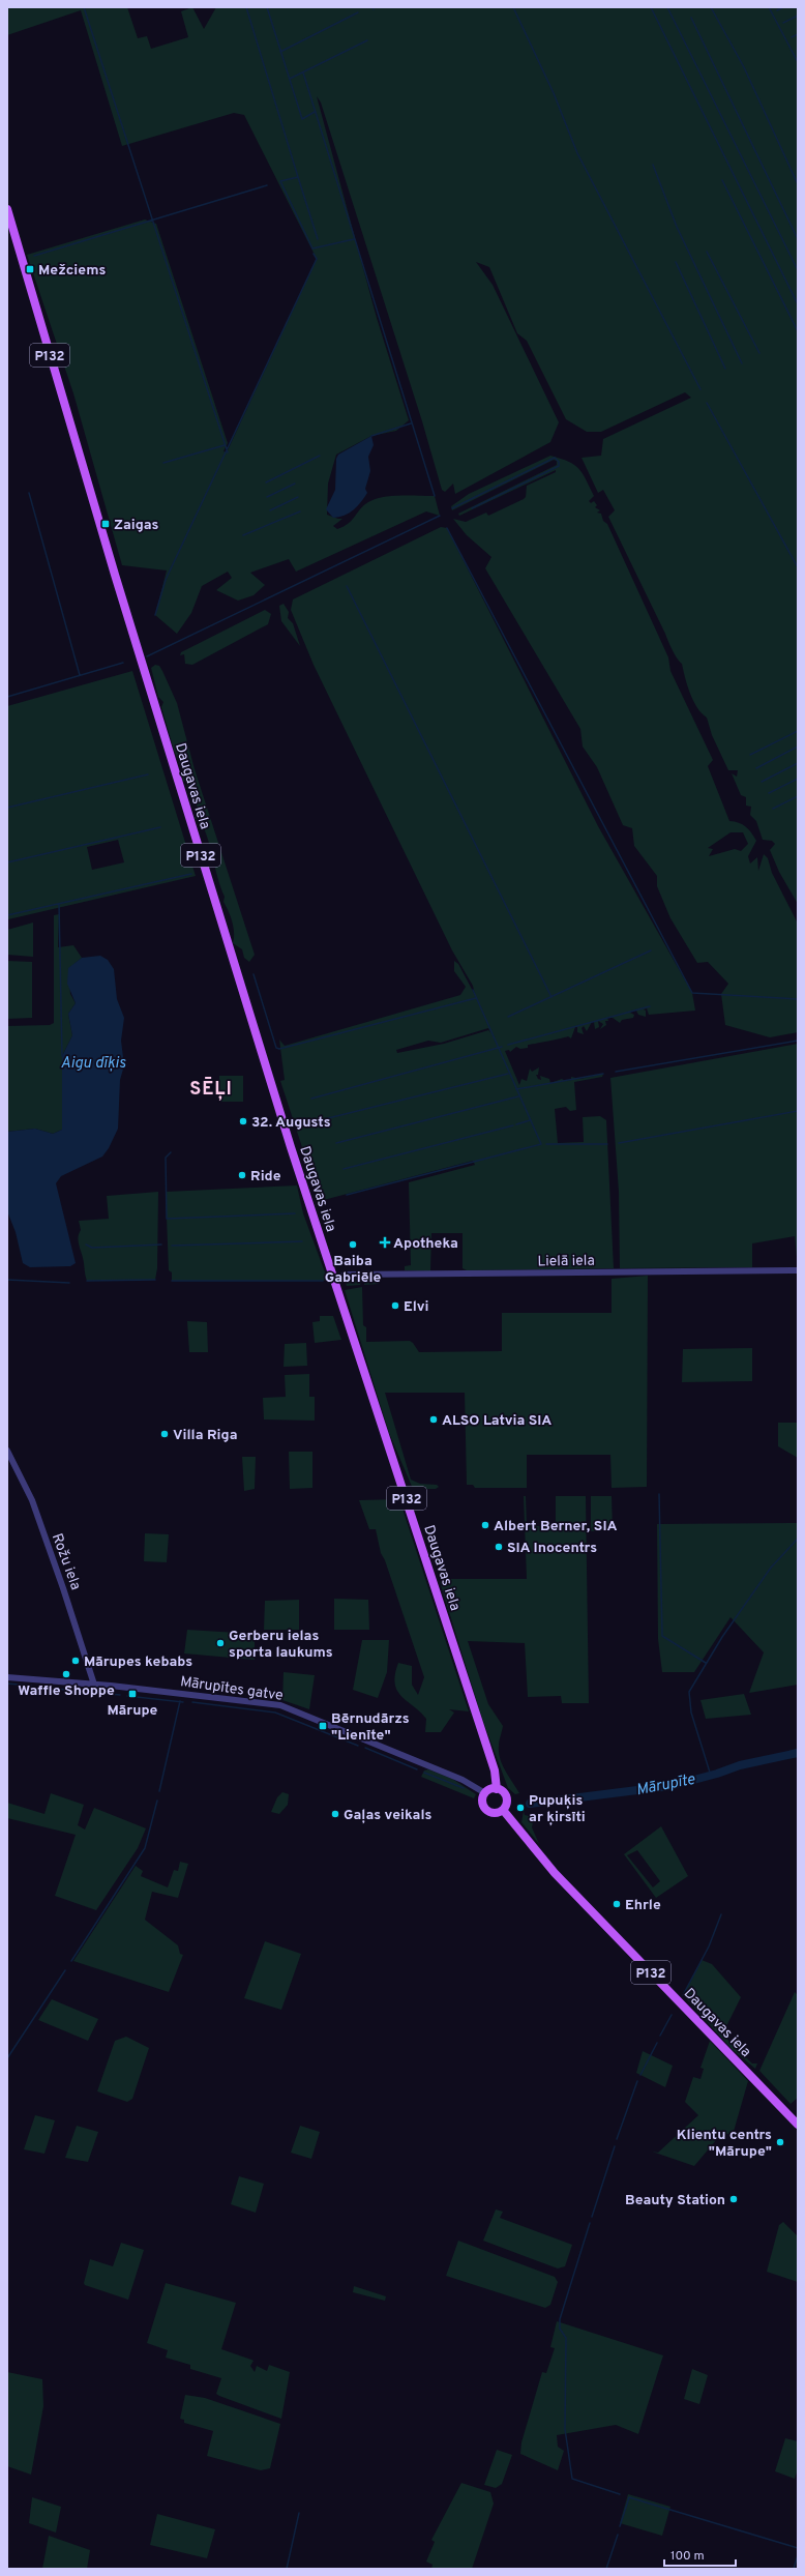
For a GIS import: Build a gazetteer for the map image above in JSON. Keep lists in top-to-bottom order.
{
  "streets": {
    "main road": ["P132", "Daugavas iela"],
    "street": ["Lielā iela", "Rožu iela", "Mārupītes gatve"]
  },
  "crossings": [
    ["Daugavas iela", "Lielā iela"],
    ["Daugavas iela", "Mārupītes gatve"],
    ["Rožu iela", "Mārupītes gatve"]
  ],
  "districts": ["SĒĻI"],
  "water": ["Aigu dīķis", "Mārupīte"],
  "places": {
    "transit": [
      "Mežciems",
      "Zaigas",
      "Mārupe",
      "Bērnudārzs \"Lienīte\""
    ],
    "other": [
      "32. Augusts",
      "Ride",
      "Baiba Gabriēle",
      "Elvi",
      "ALSO Latvia SIA",
      "Villa Riga",
      "Albert Berner, SIA",
      "SIA Inocentrs",
      "Gerberu ielas sporta laukums",
      "Mārupes kebabs",
      "Waffle Shoppe",
      "Pupuķis ar ķirsīti",
      "Gaļas veikals",
      "Ehrle",
      "Klientu centrs \"Mārupe\"",
      "Beauty Station"
    ],
    "health": ["Apotheka"]
  },
  "scale_bar": "100 m"
}
